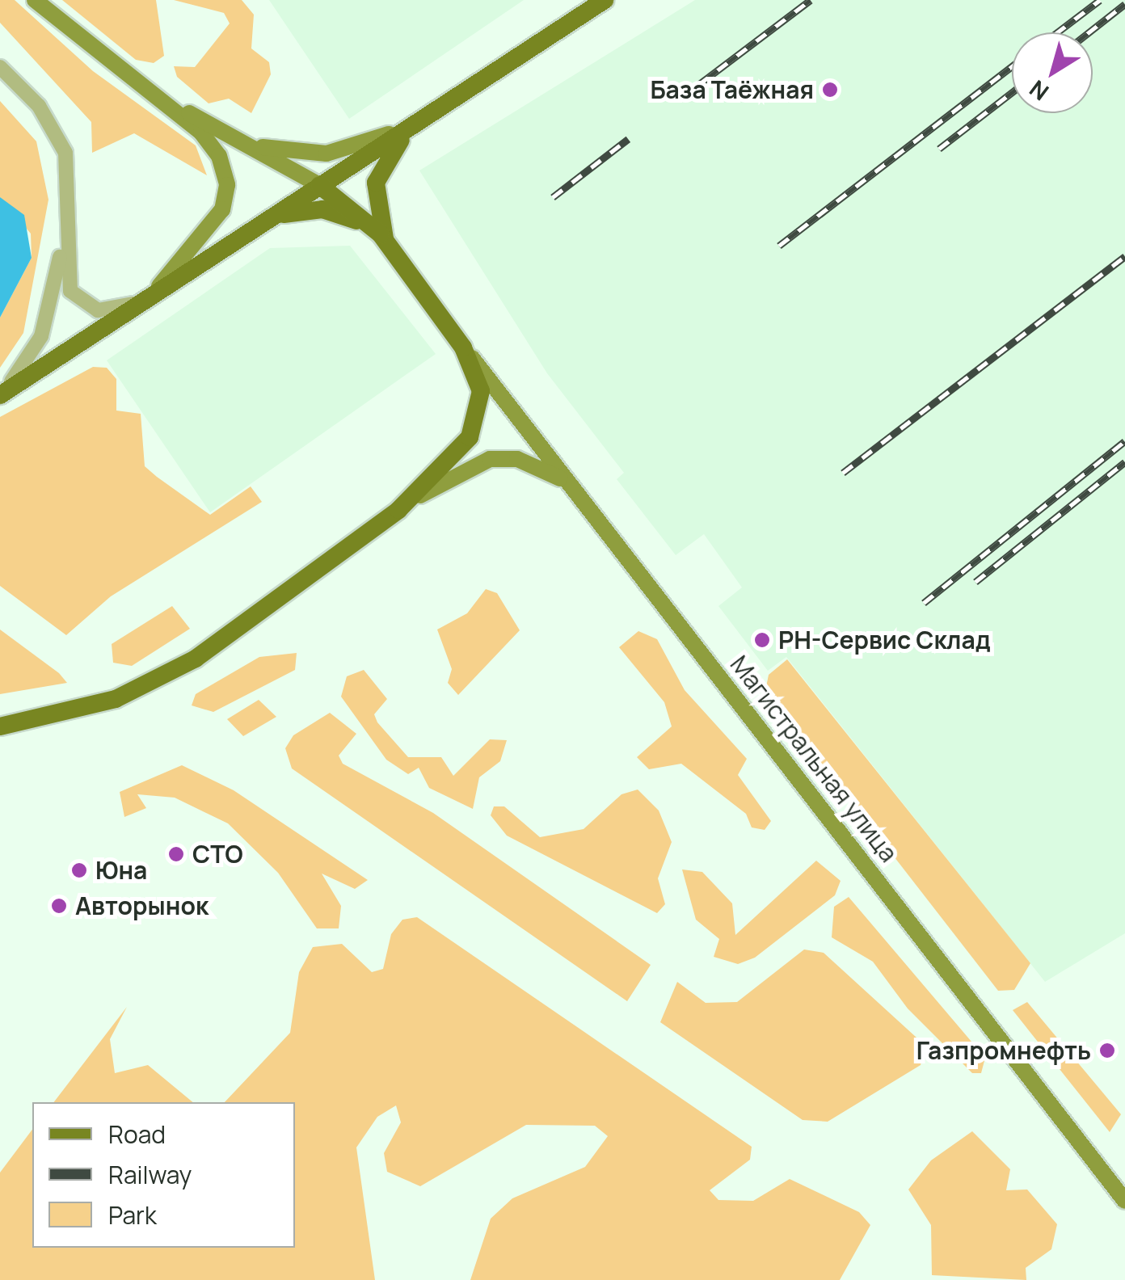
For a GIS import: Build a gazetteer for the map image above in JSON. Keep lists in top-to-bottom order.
{
  "streets": {
    "main road": ["Магистральная улица"]
  },
  "places": [
    "База Таёжная",
    "РН-Сервис Cклад",
    "СТО",
    "Юна",
    "Авторынок",
    "Газпромнефть"
  ],
  "legend": ["Road", "Railway", "Park"],
  "north": "bottom left"
}
